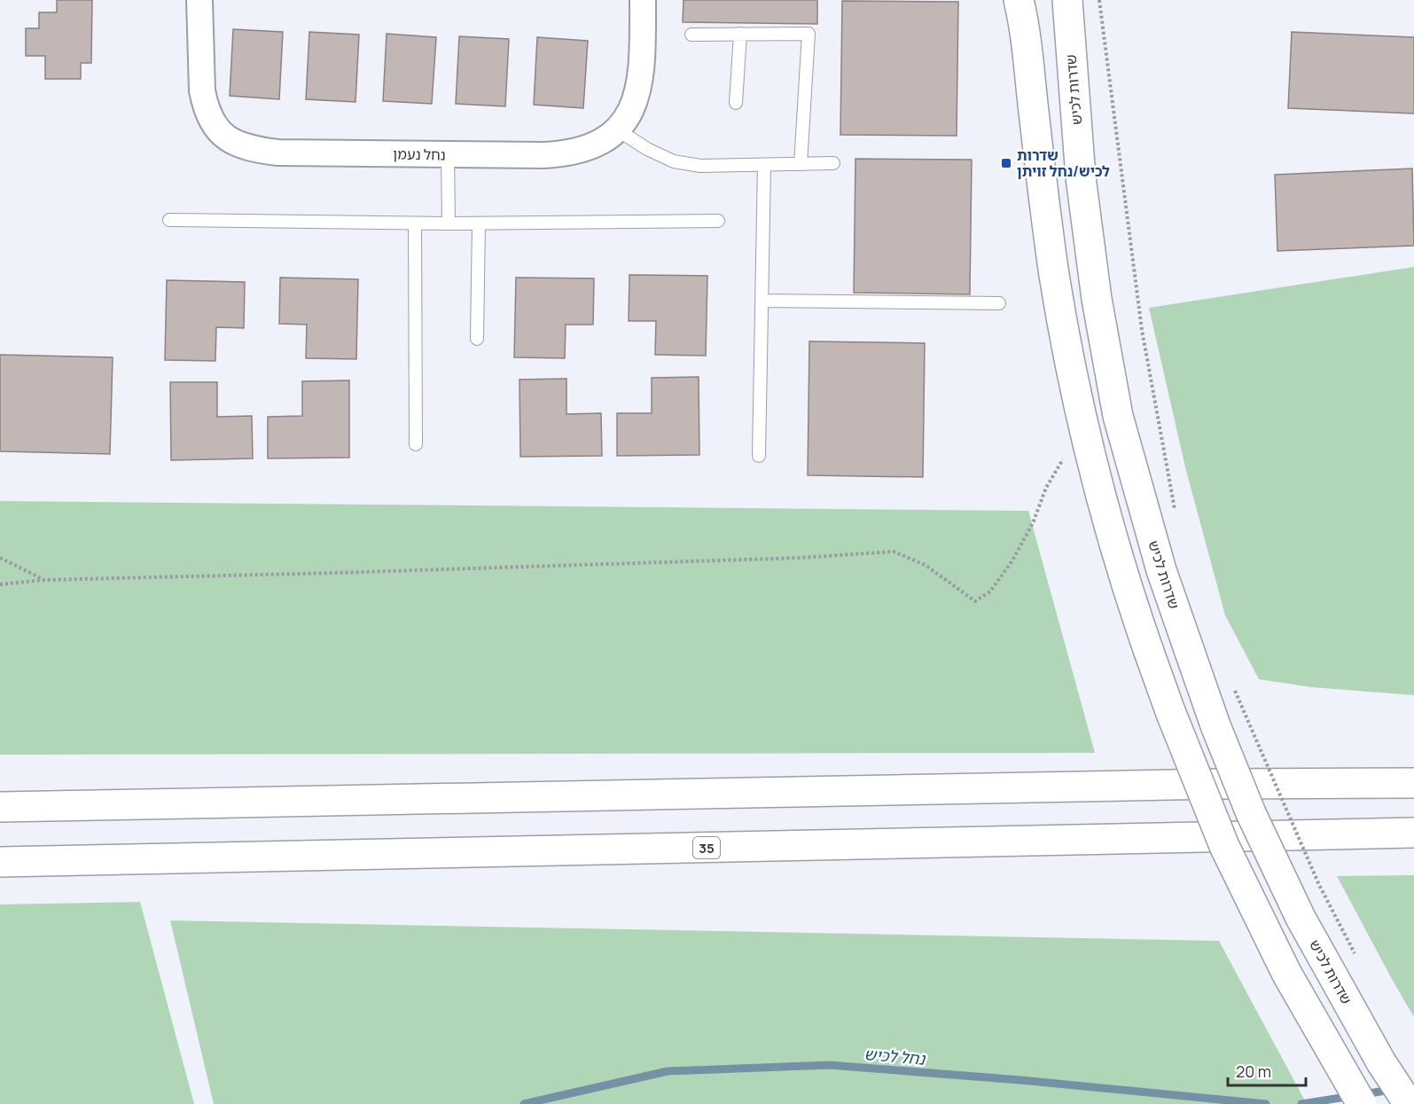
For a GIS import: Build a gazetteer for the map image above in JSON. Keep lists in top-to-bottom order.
{
  "streets": {
    "main road": ["שדרות לכיש", "35"],
    "street": ["נחל נעמן"]
  },
  "water": ["נחל לכיש"],
  "places": {
    "transit": ["שדרות לכיש/נחל זויתן"]
  },
  "scale_bar": "20 m"
}
